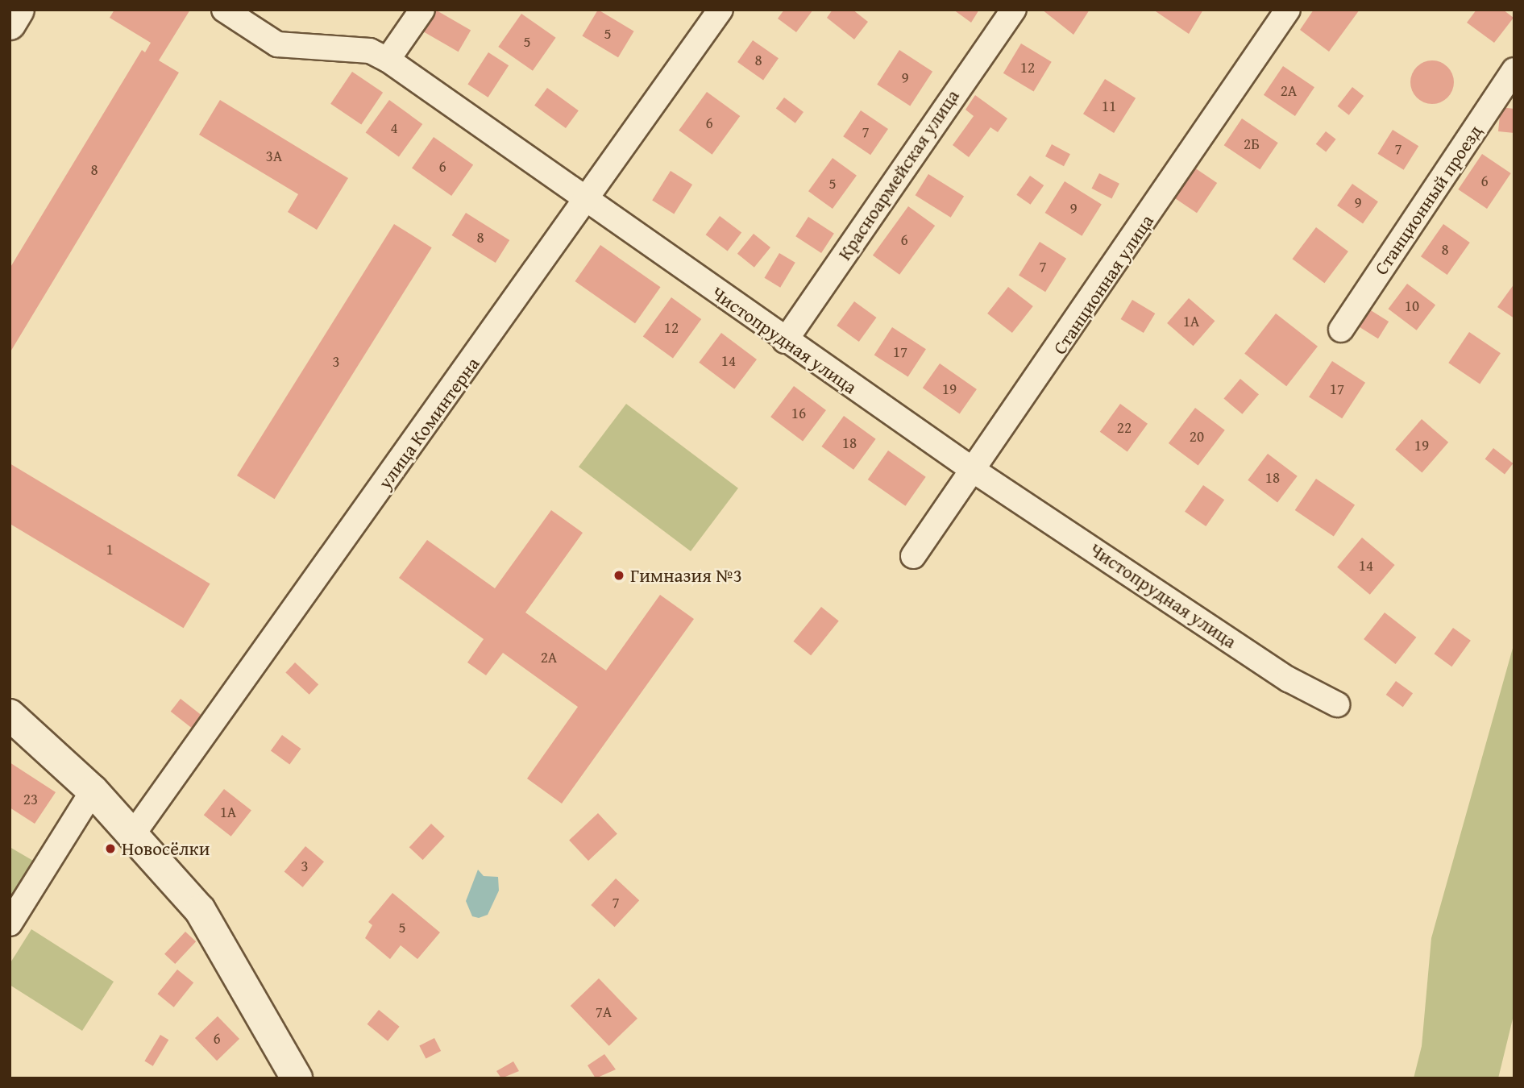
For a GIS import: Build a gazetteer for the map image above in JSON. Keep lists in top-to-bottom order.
{
  "streets": {
    "street": [
      "Красноармейская улица",
      "Станционный проезд",
      "Станционная улица",
      "Чистопрудная улица",
      "улица Коминтерна"
    ]
  },
  "crossings": [
    ["Красноармейская улица", "Чистопрудная улица"],
    ["Станционная улица", "Чистопрудная улица"],
    ["Чистопрудная улица", "улица Коминтерна"]
  ],
  "places": ["Гимназия №3", "Новосёлки"],
  "house_numbers": [
    "5",
    "5",
    "8",
    "12",
    "9",
    "2А",
    "11",
    "6",
    "4",
    "7",
    "2Б",
    "7",
    "3А",
    "6",
    "8",
    "6",
    "5",
    "9",
    "9",
    "8",
    "6",
    "8",
    "7",
    "10",
    "1А",
    "12",
    "17",
    "14",
    "3",
    "19",
    "17",
    "16",
    "22",
    "20",
    "18",
    "19",
    "18",
    "1",
    "14",
    "2А",
    "23",
    "1А",
    "3",
    "7",
    "5",
    "7А",
    "6"
  ]
}
